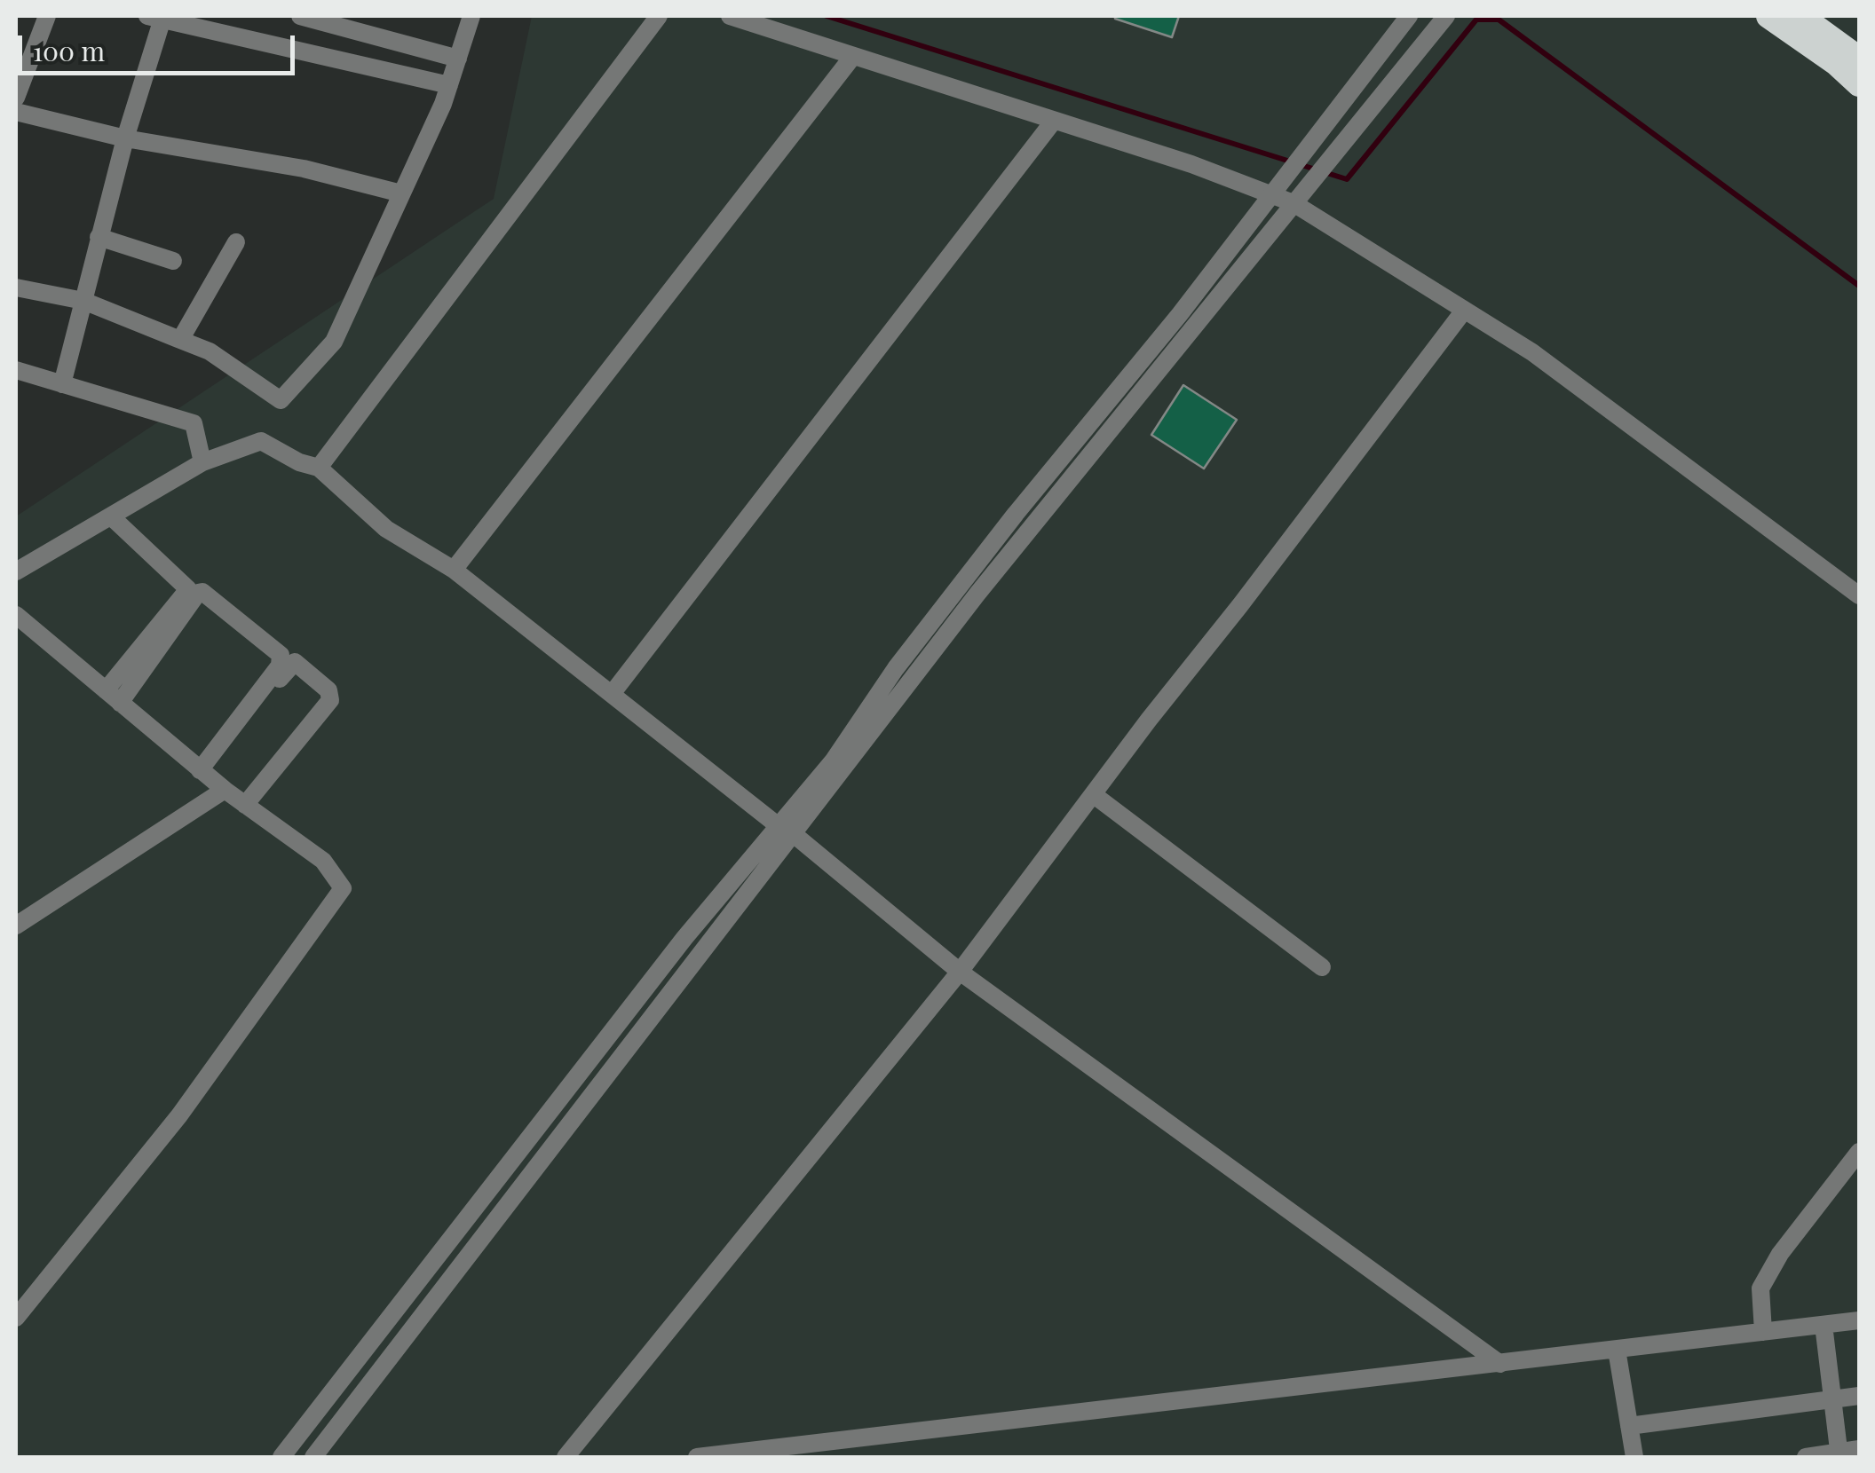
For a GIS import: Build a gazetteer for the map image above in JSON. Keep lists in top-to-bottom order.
{
  "scale_bar": "100 m"
}
